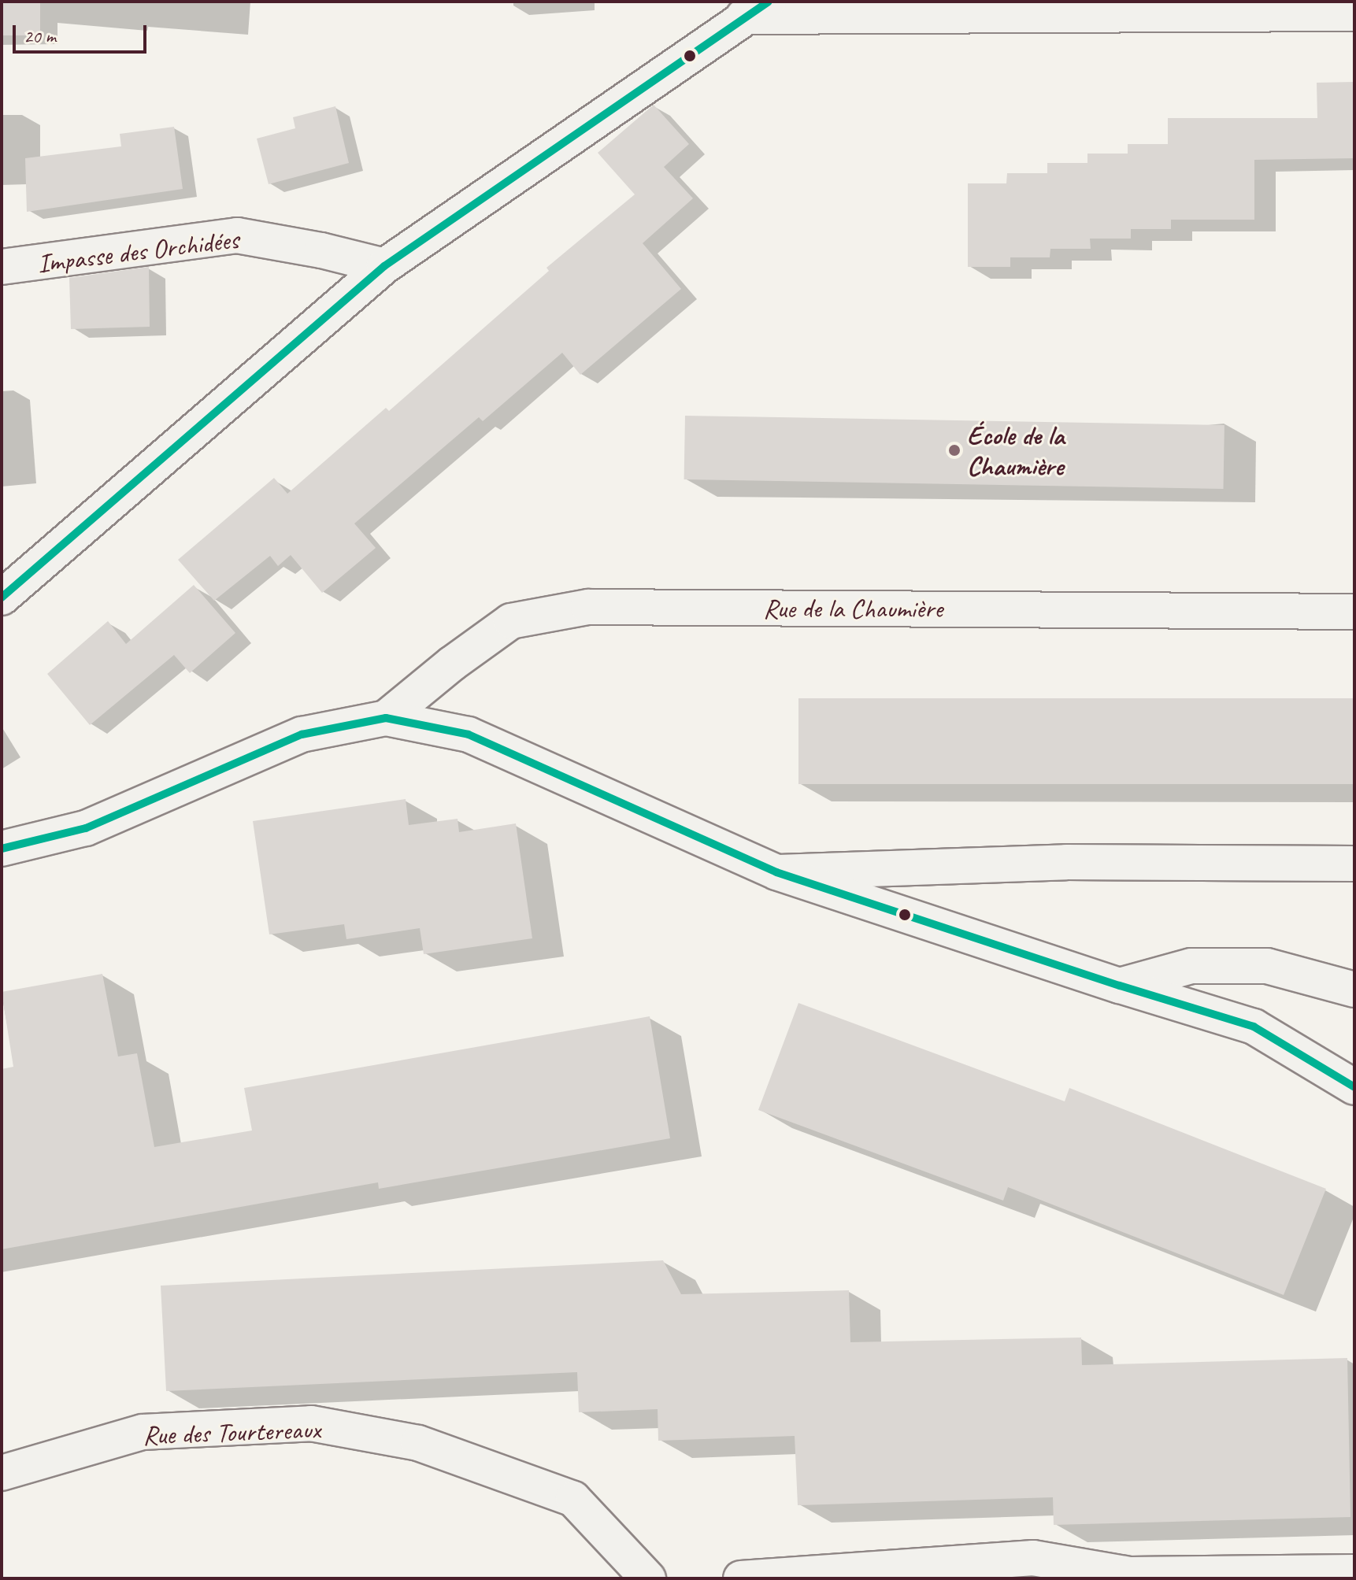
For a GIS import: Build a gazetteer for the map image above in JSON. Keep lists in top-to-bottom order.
{
  "streets": {
    "street": ["Impasse des Orchidées", "Rue de la Chaumière", "Rue des Tourtereaux"]
  },
  "places": ["École de la Chaumière"],
  "scale_bar": "20 m"
}
